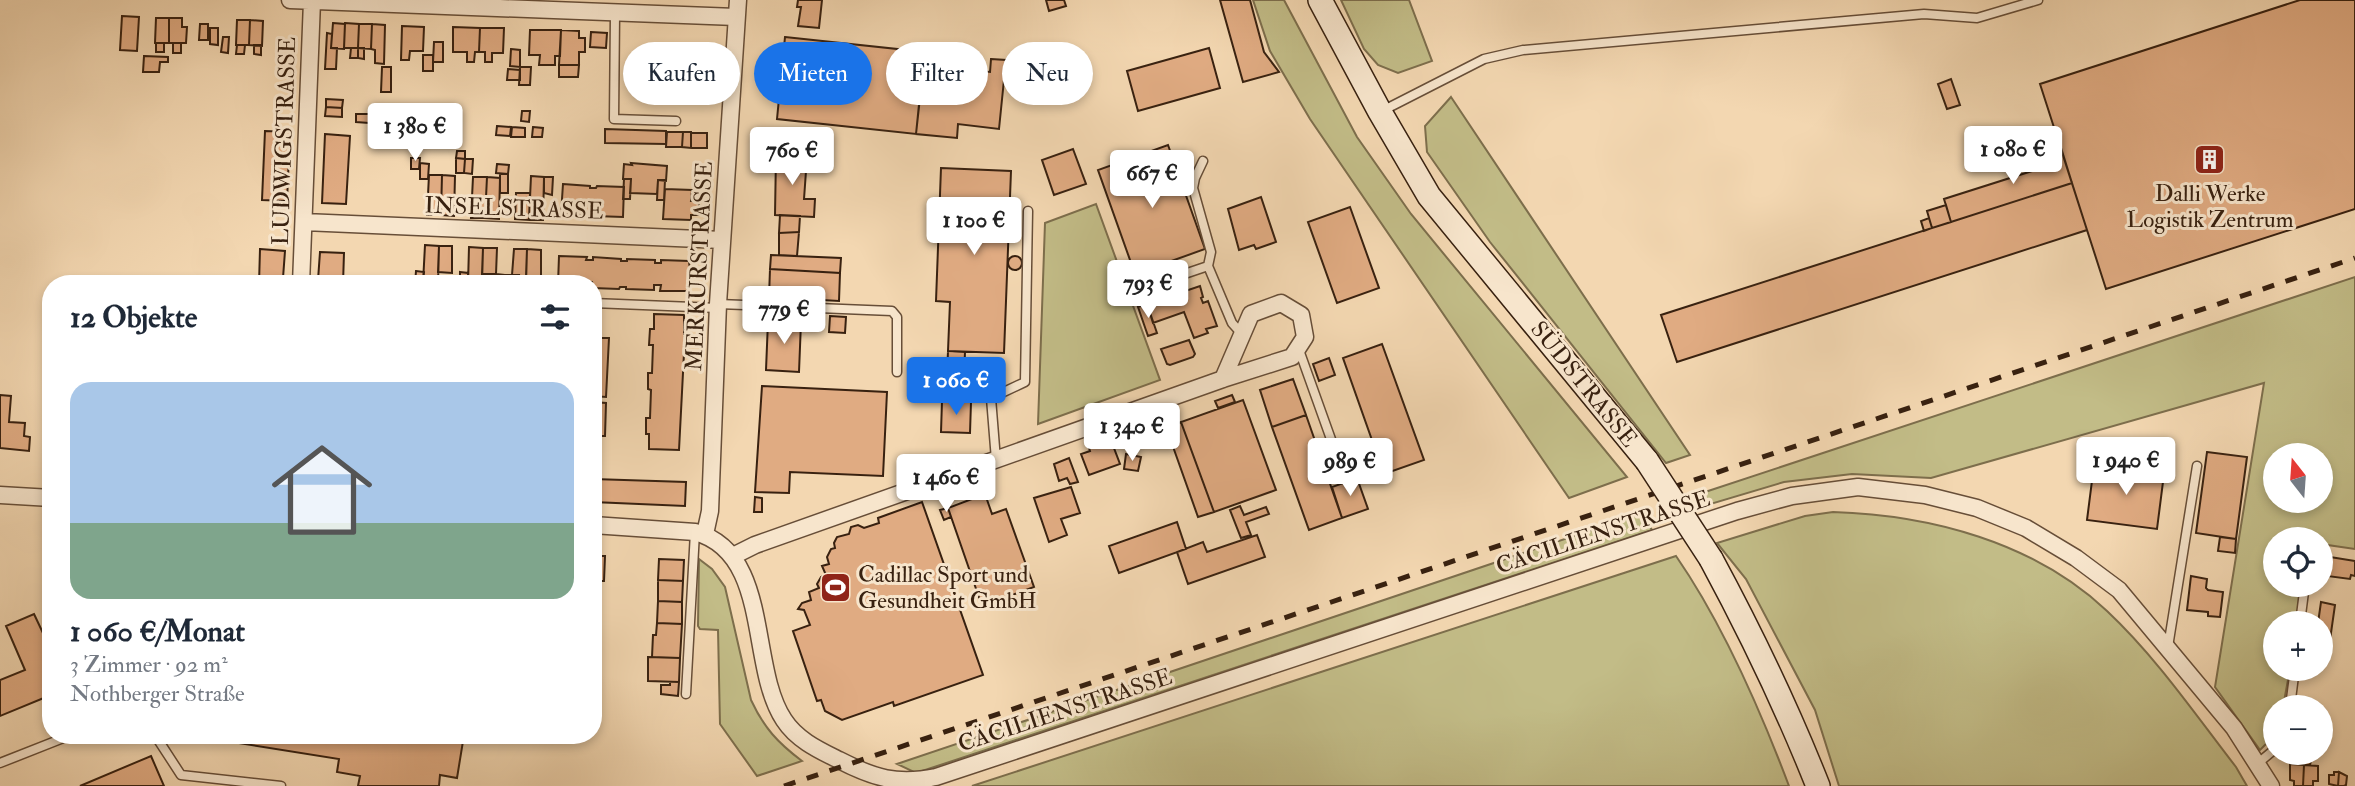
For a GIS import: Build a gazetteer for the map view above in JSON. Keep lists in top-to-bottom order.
{
  "streets": {
    "main road": ["SÜDSTRASSE"],
    "street": [
      "LUDWIGSTRASSE",
      "INSELSTRASSE",
      "MERKURSTRASSE",
      "CÄCILIENSTRASSE"
    ]
  },
  "crossings": [
    ["LUDWIGSTRASSE", "INSELSTRASSE"],
    ["INSELSTRASSE", "MERKURSTRASSE"]
  ],
  "places": {
    "building": ["Dalli Werke Logistik Zentrum"],
    "sports": ["Cadillac Sport und Gesundheit GmbH"]
  },
  "north": "top",
  "page": {
    "chip": [
      "Kaufen",
      "Mieten",
      "Filter",
      "Neu"
    ],
    "price": [
      "1 380 €",
      "1 080 €",
      "760 €",
      "667 €",
      "1 100 €",
      "793 €",
      "779 €",
      "1 060 €",
      "1 340 €",
      "1 940 €",
      "989 €",
      "1 460 €"
    ],
    "heading": "12 Objekte",
    "list": [
      {
        "name": "1 060 €/Monat",
        "note": "3 Zimmer · 92 m² · Nothberger Straße"
      }
    ],
    "map_buttons": ["+", "−"]
  }
}
